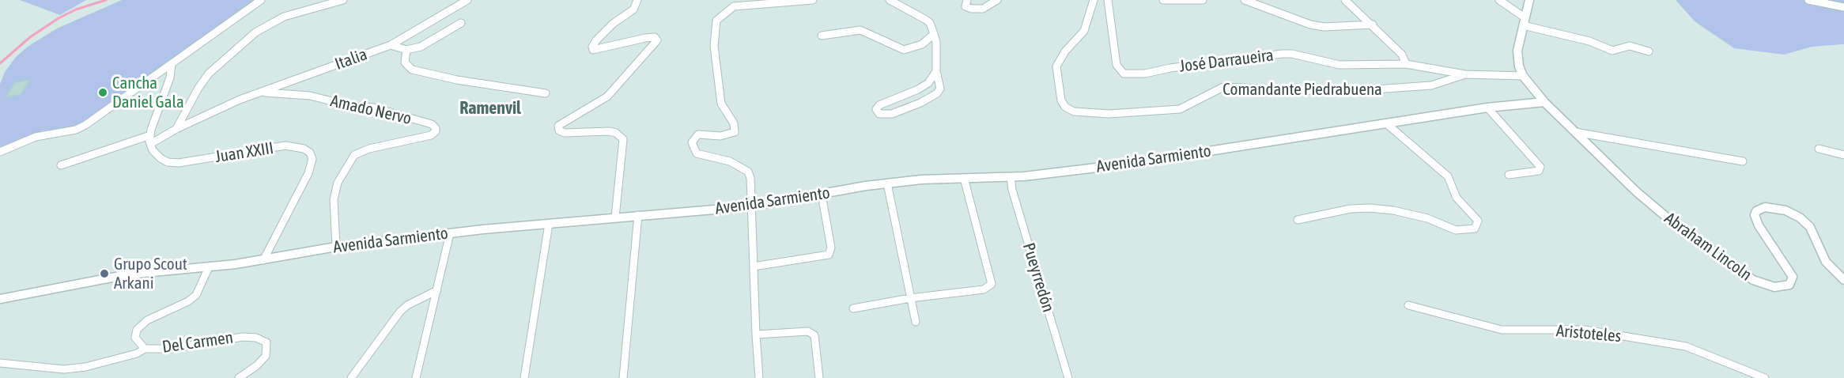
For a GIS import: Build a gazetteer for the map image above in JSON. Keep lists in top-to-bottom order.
{
  "streets": {
    "street": [
      "Italia",
      "José Darraueira",
      "Comandante Piedrabuena",
      "Amado Nervo",
      "Juan XXIII",
      "Avenida Sarmiento",
      "Abraham Lincoln",
      "Pueyrredón",
      "Aristoteles",
      "Del Carmen"
    ]
  },
  "crossings": [
    ["Italia", "Amado Nervo"],
    ["Italia", "Juan XXIII"],
    ["Amado Nervo", "Avenida Sarmiento"],
    ["Juan XXIII", "Avenida Sarmiento"],
    ["Avenida Sarmiento", "Abraham Lincoln"],
    ["Avenida Sarmiento", "Pueyrredón"],
    ["Avenida Sarmiento", "Del Carmen"]
  ],
  "districts": ["Ramenvil"],
  "places": ["Cancha Daniel Gala", "Grupo Scout Arkani"]
}
